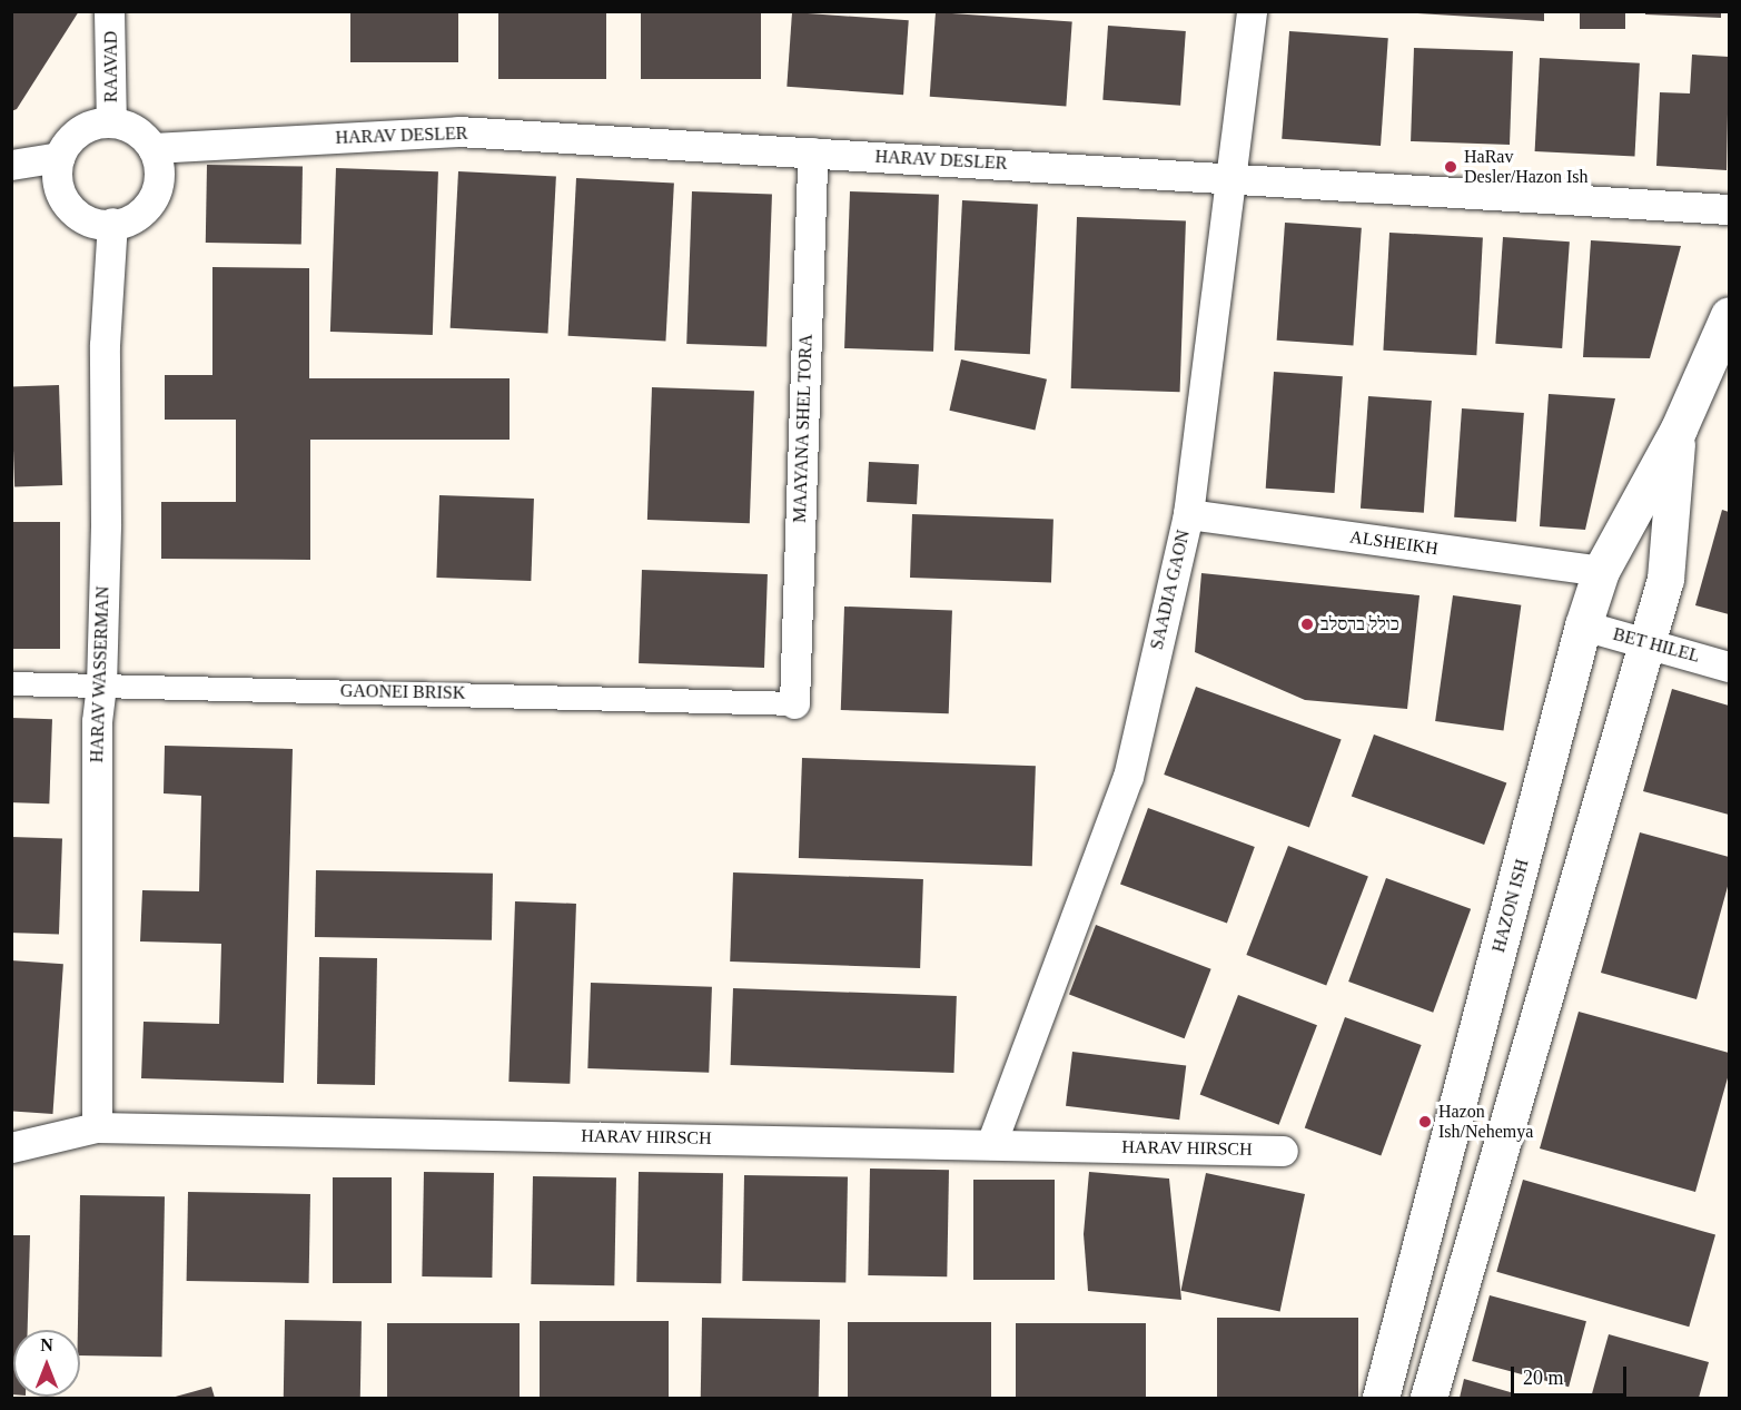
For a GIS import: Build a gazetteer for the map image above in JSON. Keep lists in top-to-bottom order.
{
  "streets": {
    "street": [
      "RAAVAD",
      "HARAV DESLER",
      "MAAYANA SHEL TORA",
      "ALSHEIKH",
      "SAADIA GAON",
      "BET HILEL",
      "HARAV WASSERMAN",
      "GAONEI BRISK",
      "HAZON ISH",
      "HARAV HIRSCH"
    ]
  },
  "crossings": [
    ["RAAVAD", "HARAV DESLER"],
    ["RAAVAD", "HARAV WASSERMAN"],
    ["HARAV DESLER", "MAAYANA SHEL TORA"],
    ["HARAV DESLER", "SAADIA GAON"],
    ["HARAV DESLER", "HARAV WASSERMAN"],
    ["MAAYANA SHEL TORA", "GAONEI BRISK"],
    ["ALSHEIKH", "SAADIA GAON"],
    ["ALSHEIKH", "HAZON ISH"],
    ["SAADIA GAON", "HARAV HIRSCH"],
    ["BET HILEL", "HAZON ISH"],
    ["HARAV WASSERMAN", "GAONEI BRISK"],
    ["HARAV WASSERMAN", "HARAV HIRSCH"]
  ],
  "places": ["HaRav Desler/Hazon Ish", "כולל ברסלב", "Hazon Ish/Nehemya"],
  "scale_bar": "20 m",
  "north": "top"
}
